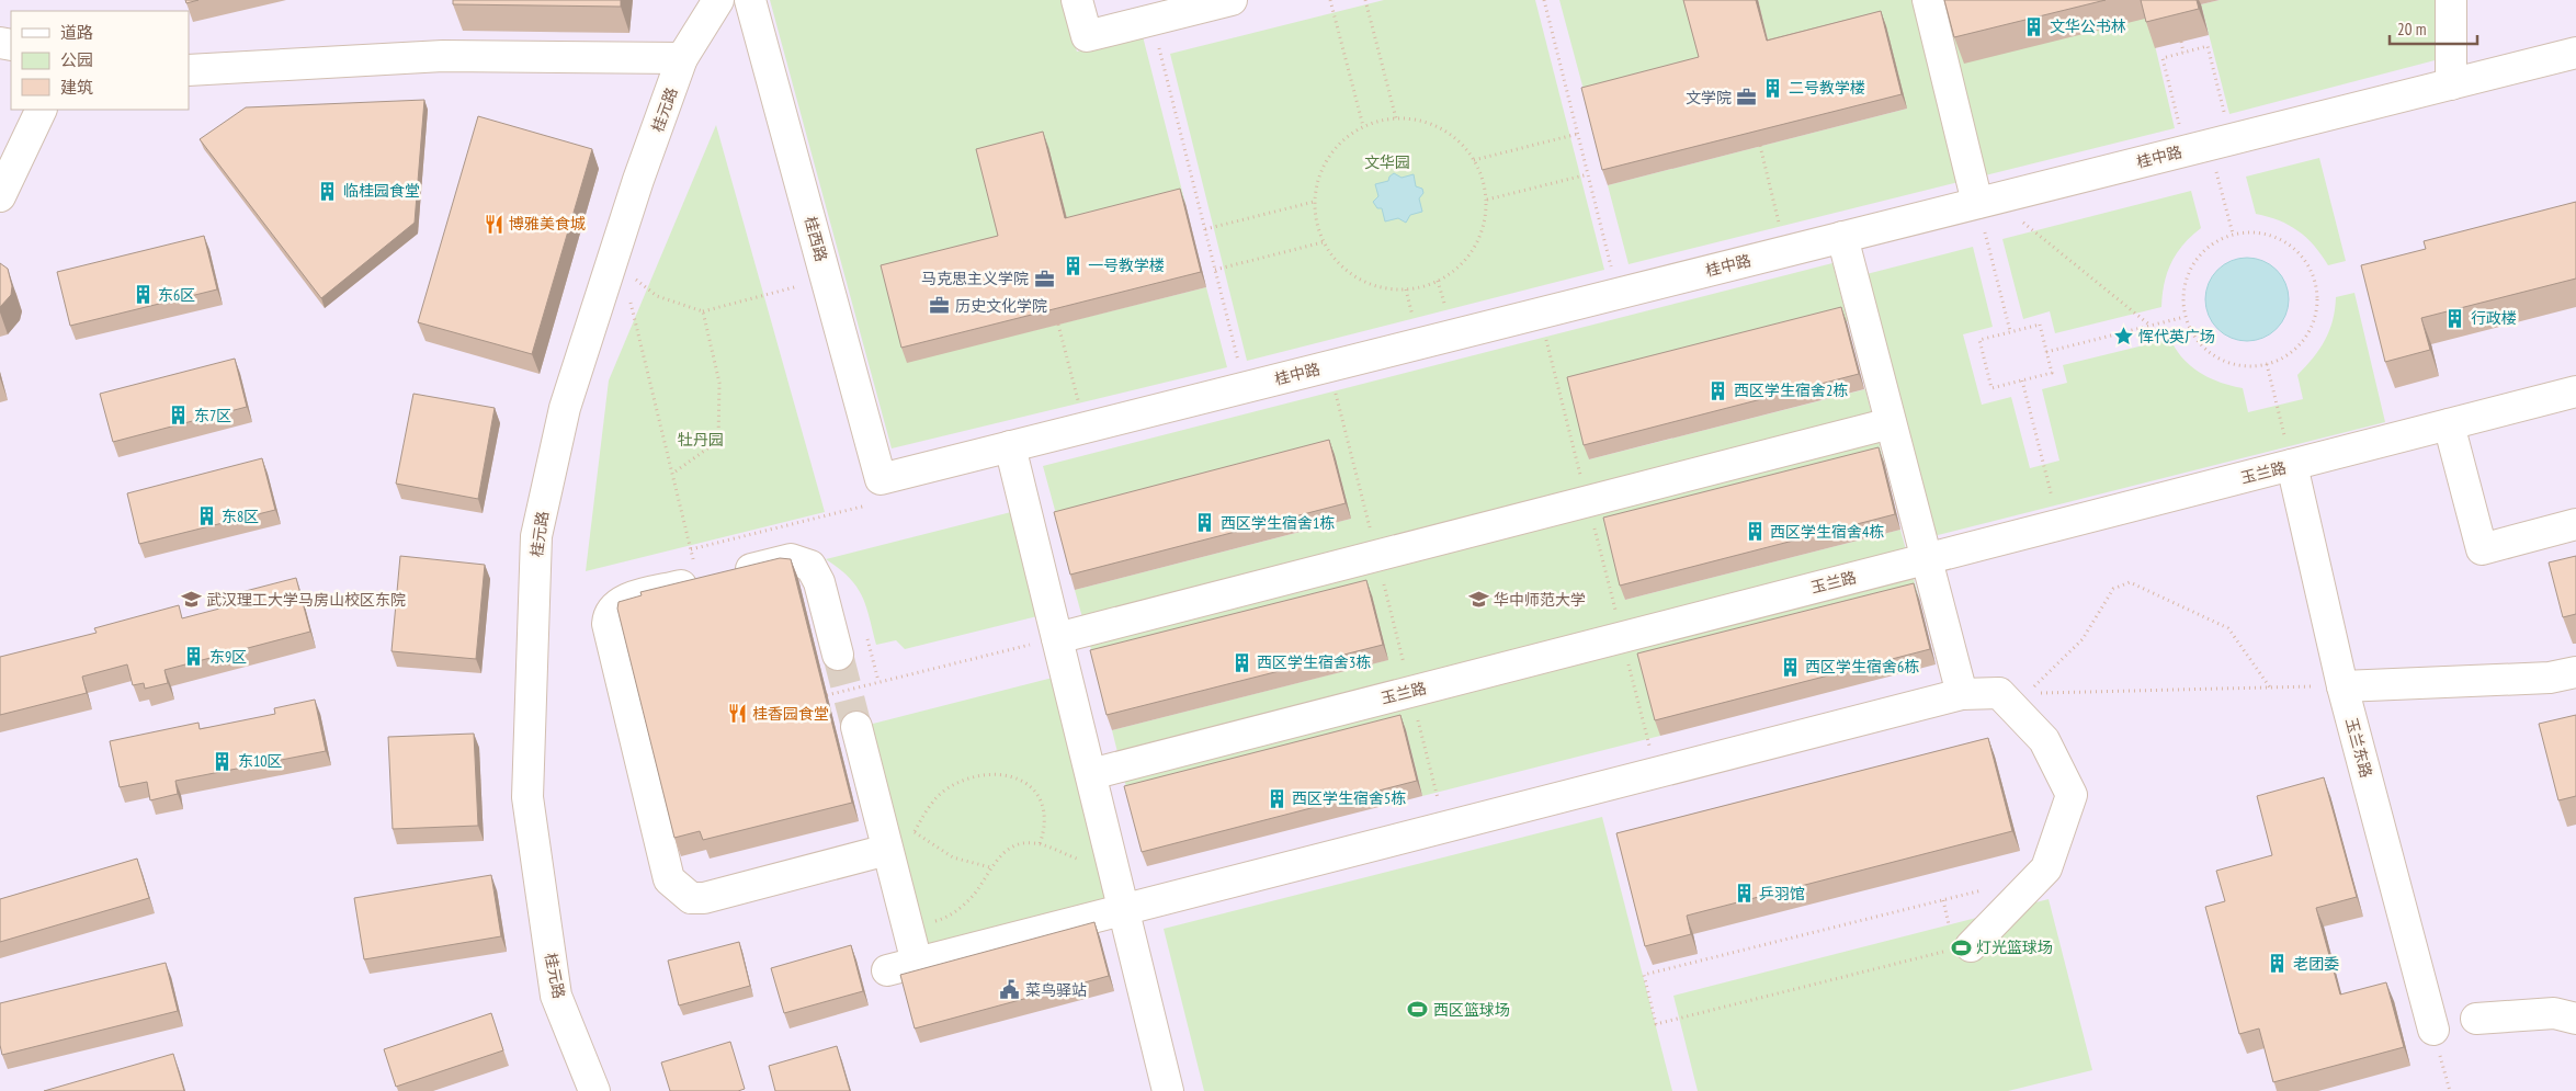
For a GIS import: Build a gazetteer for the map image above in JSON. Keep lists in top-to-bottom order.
{
  "streets": {
    "street": [
      "桂元路",
      "桂中路",
      "桂西路",
      "玉兰路",
      "玉兰东路"
    ]
  },
  "crossings": [
    ["桂中路", "桂西路"],
    ["玉兰路", "玉兰东路"]
  ],
  "parks": ["文华园", "牡丹园"],
  "places": {
    "building": [
      "文华公书林",
      "二号教学楼",
      "临桂园食堂",
      "一号教学楼",
      "东6区",
      "行政楼",
      "西区学生宿舍2栋",
      "东7区",
      "东8区",
      "西区学生宿舍1栋",
      "西区学生宿舍4栋",
      "东9区",
      "西区学生宿舍3栋",
      "西区学生宿舍6栋",
      "东10区",
      "西区学生宿舍5栋",
      "乒羽馆",
      "老团委"
    ],
    "office": ["文学院", "马克思主义学院", "历史文化学院"],
    "restaurant": ["博雅美食城", "桂香园食堂"],
    "place": ["恽代英广场"],
    "school or university": ["武汉理工大学马房山校区东院", "华中师范大学"],
    "sports": ["灯光篮球场", "西区篮球场"],
    "public building": ["菜鸟驿站"]
  },
  "legend": ["道路", "公园", "建筑"],
  "scale_bar": "20 m"
}
